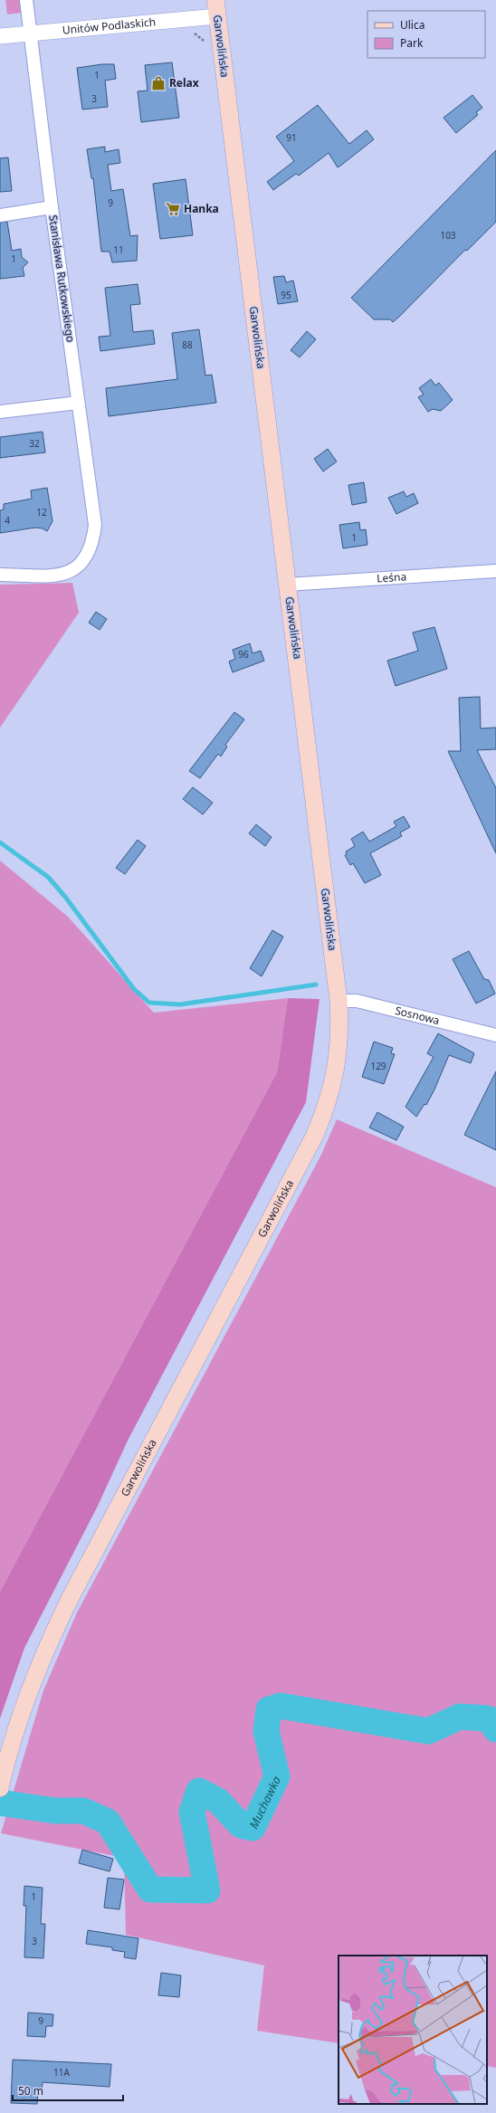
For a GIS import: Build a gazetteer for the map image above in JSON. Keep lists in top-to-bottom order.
{
  "streets": {
    "main road": ["Garwolińska"],
    "street": [
      "Unitów Podlaskich",
      "Stanisława Rutkowskiego",
      "Leśna",
      "Sosnowa"
    ]
  },
  "crossings": [
    ["Unitów Podlaskich", "Garwolińska"],
    ["Unitów Podlaskich", "Stanisława Rutkowskiego"],
    ["Garwolińska", "Leśna"],
    ["Garwolińska", "Sosnowa"]
  ],
  "water": ["Muchawka"],
  "places": {
    "shop": ["Relax"],
    "supermarket": ["Hanka"]
  },
  "house_numbers": [
    "1",
    "3",
    "91",
    "9",
    "103",
    "11",
    "1",
    "95",
    "88",
    "32",
    "12",
    "4",
    "1",
    "96",
    "129",
    "1",
    "3",
    "9",
    "11A"
  ],
  "legend": ["Ulica", "Park"],
  "scale_bar": "50 m"
}
